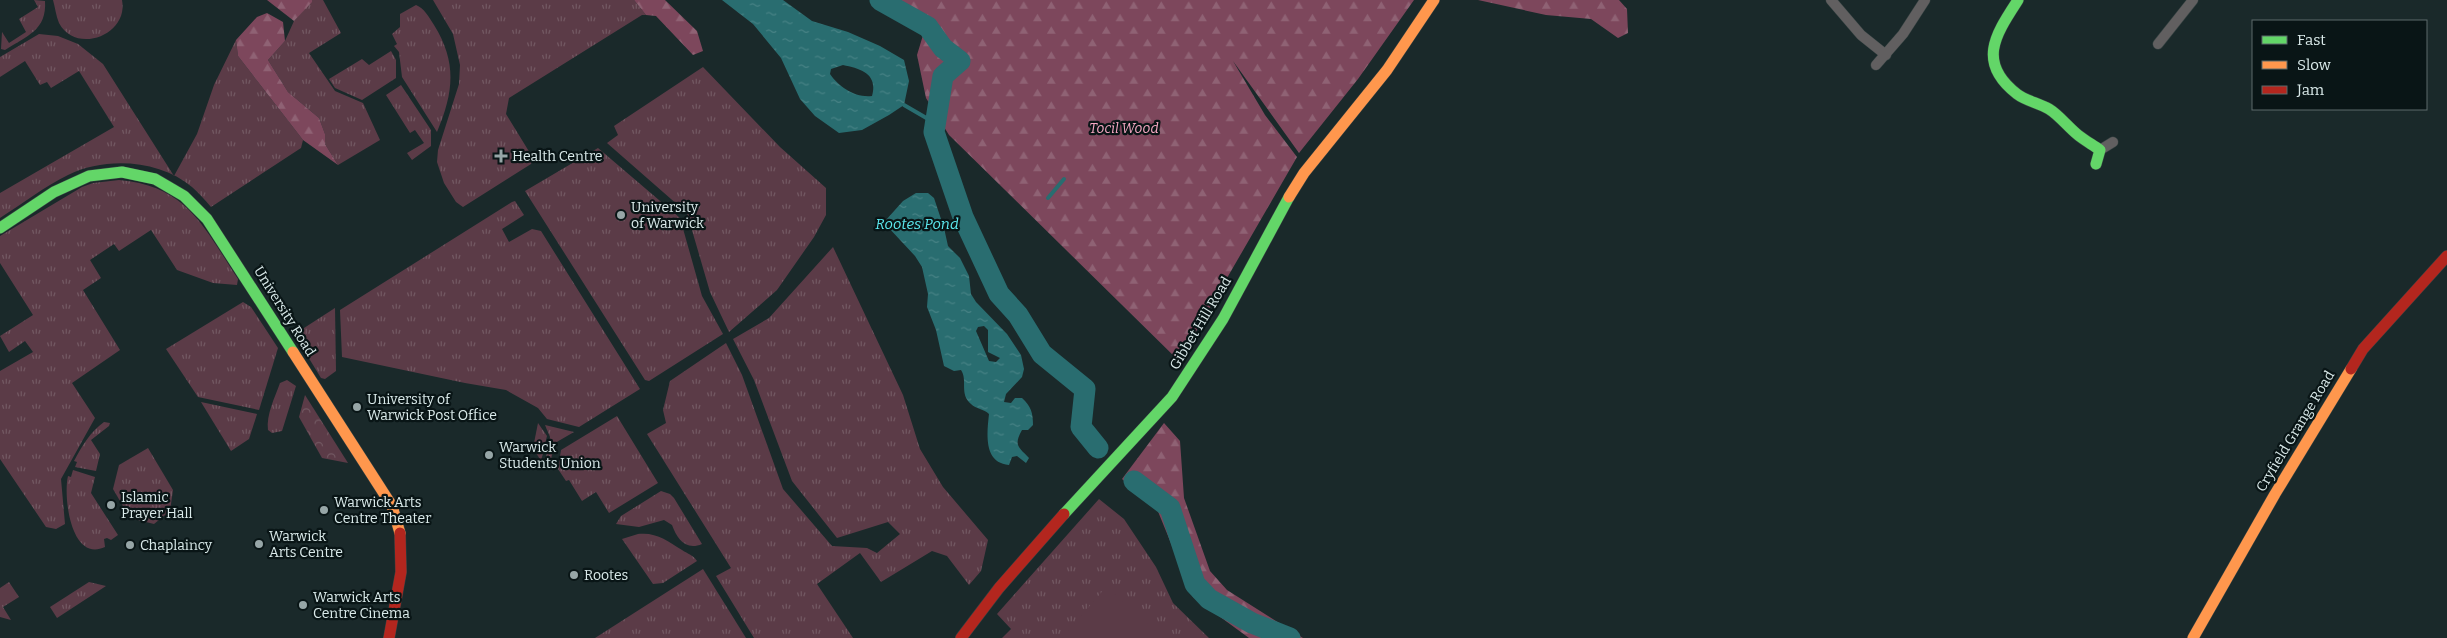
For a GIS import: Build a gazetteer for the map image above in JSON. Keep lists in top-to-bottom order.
{
  "streets": {
    "street": ["University Road", "Gibbet Hill Road", "Cryfield Grange Road"]
  },
  "water": ["Rootes Pond"],
  "parks": ["Tocil Wood"],
  "places": {
    "health": ["Health Centre"],
    "other": [
      "University of Warwick",
      "University of Warwick Post Office",
      "Warwick Students Union",
      "Islamic Prayer Hall",
      "Warwick Arts Centre Theater",
      "Warwick Arts Centre",
      "Chaplaincy",
      "Rootes",
      "Warwick Arts Centre Cinema"
    ]
  },
  "legend": ["Fast", "Slow", "Jam"]
}
